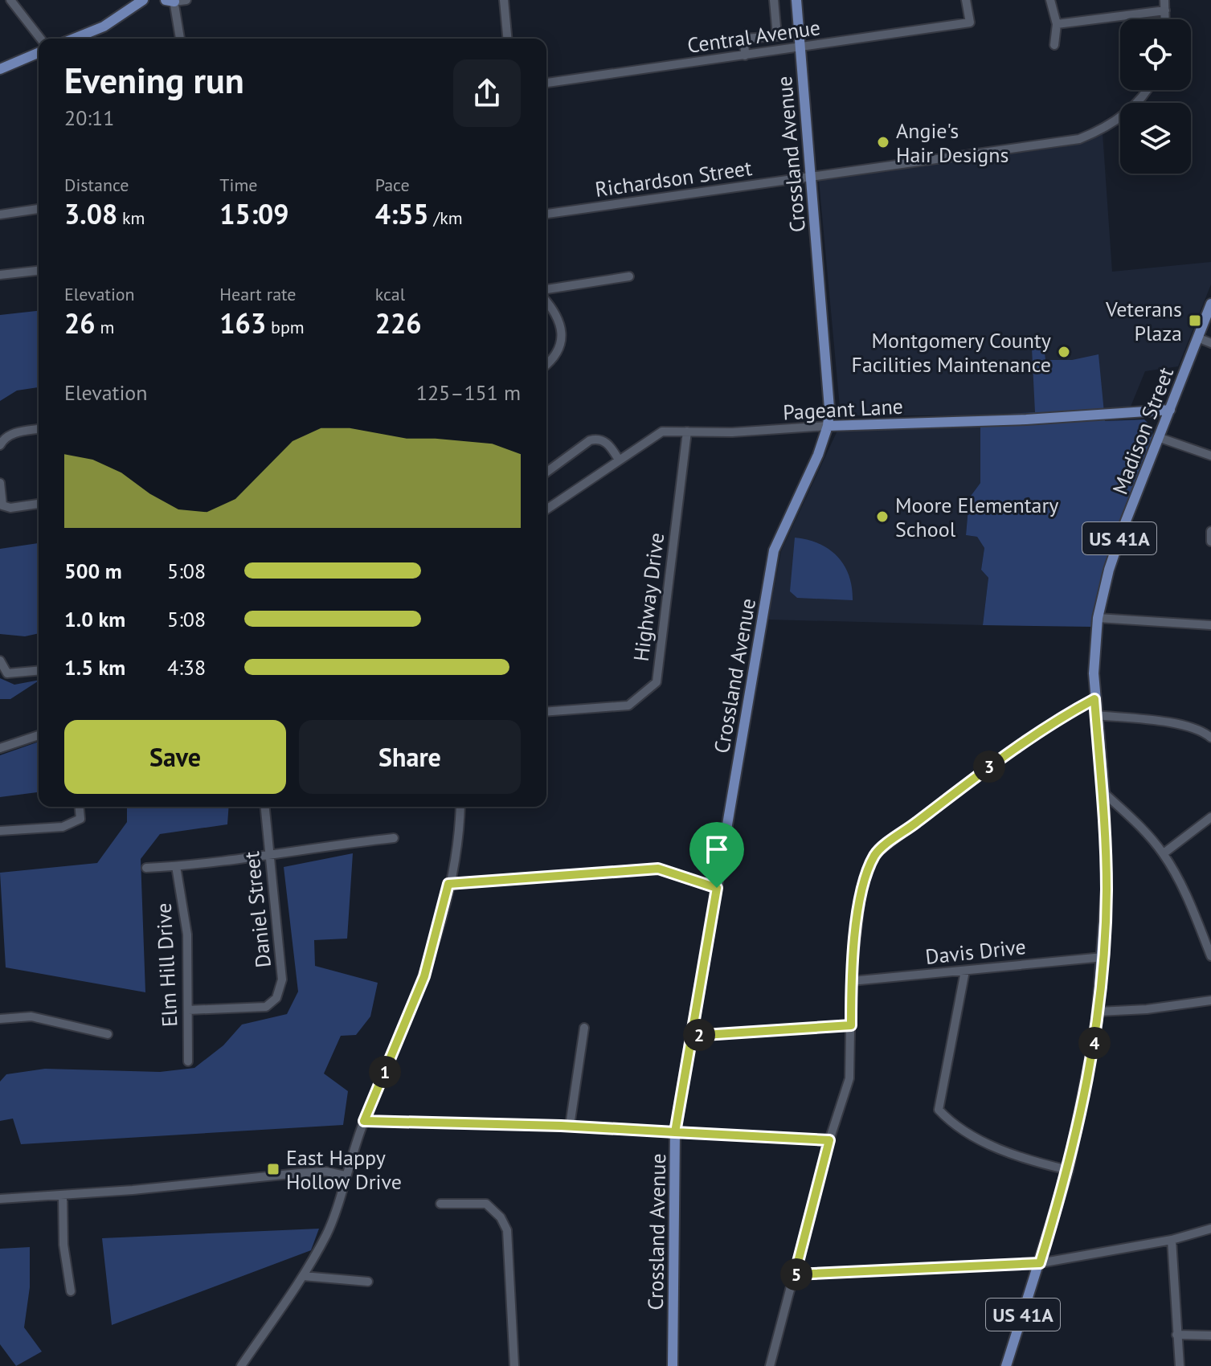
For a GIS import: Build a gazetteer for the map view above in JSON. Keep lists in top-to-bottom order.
{
  "streets": {
    "main road": [
      "Crossland Avenue",
      "Pageant Lane",
      "Madison Street",
      "US 41A"
    ],
    "street": [
      "Central Avenue",
      "Richardson Street",
      "Highway Drive",
      "Daniel Street",
      "Davis Drive",
      "Elm Hill Drive"
    ]
  },
  "crossings": [
    ["Central Avenue", "Crossland Avenue"],
    ["Crossland Avenue", "Richardson Street"],
    ["Crossland Avenue", "Pageant Lane"],
    ["Pageant Lane", "Madison Street"],
    ["Pageant Lane", "Highway Drive"],
    ["Madison Street", "Davis Drive"],
    ["Daniel Street", "Elm Hill Drive"]
  ],
  "places": {
    "other": ["Angie's Hair Designs", "Montgomery County Facilities Maintenance", "Moore Elementary School"],
    "transit": ["Veterans Plaza", "East Happy Hollow Drive"]
  },
  "page": {
    "heading": ["Evening run", "20:11"],
    "stats": [
      ["Distance", "3.08 km"],
      ["Time", "15:09"],
      ["Pace", "4:55 /km"],
      ["Elevation", "26 m"],
      ["Heart rate", "163 bpm"],
      ["kcal", "226"]
    ],
    "chart": ["Elevation", "125–151 m"],
    "list": [
      {
        "name": "500 m",
        "note": "5:08"
      },
      {
        "name": "1.0 km",
        "note": "5:08"
      },
      {
        "name": "1.5 km",
        "note": "4:38"
      }
    ],
    "buttons": ["Save", "Share"],
    "pins": [
      "3",
      "2",
      "4",
      "1",
      "5"
    ]
  }
}
